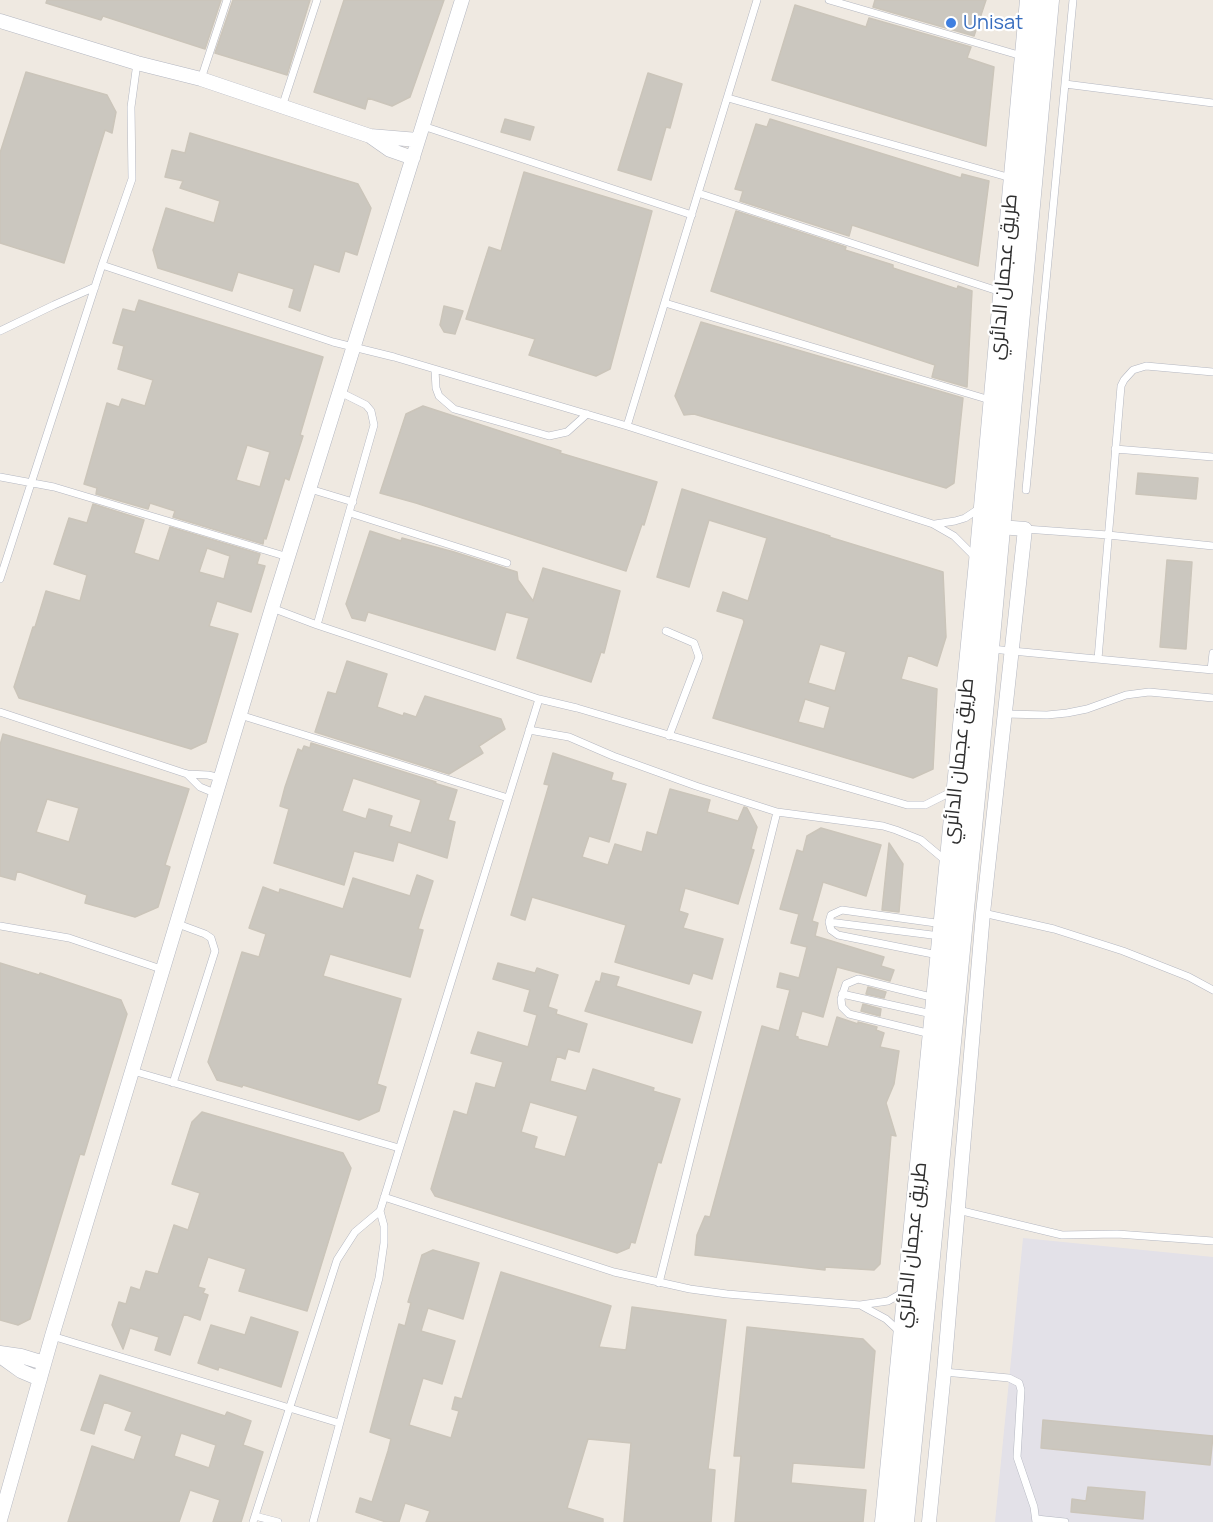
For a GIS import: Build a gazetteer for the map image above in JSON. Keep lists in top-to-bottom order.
{
  "streets": {
    "main road": ["طريق عجمان الدائري"]
  },
  "places": ["Unisat"]
}
